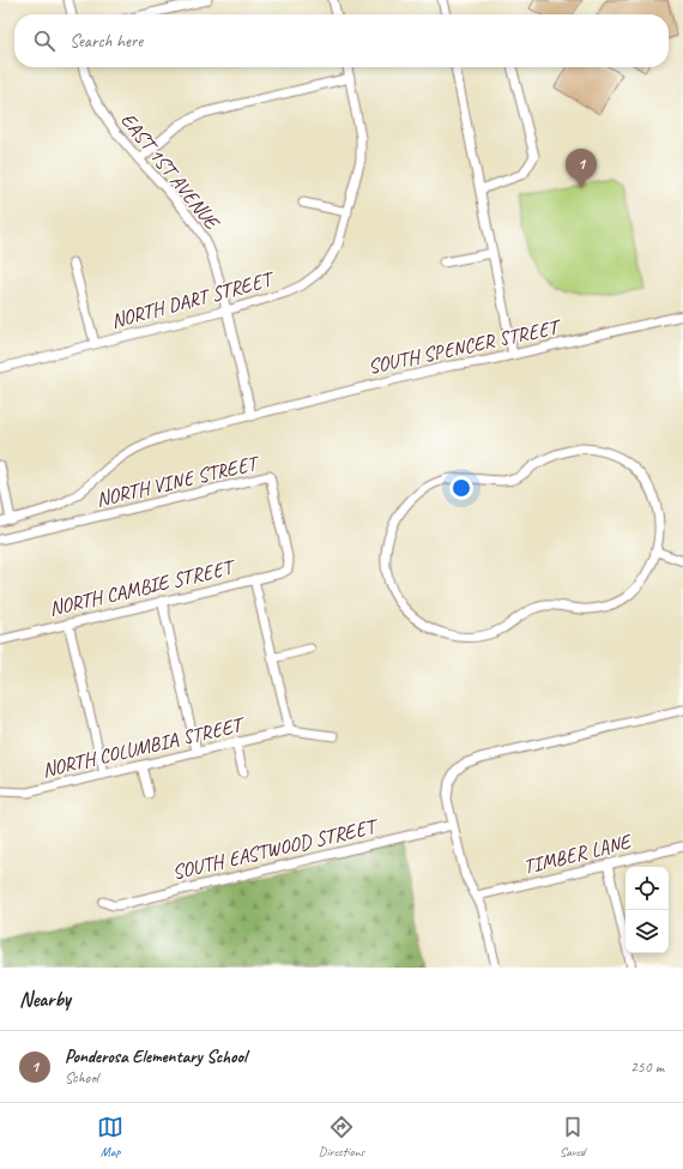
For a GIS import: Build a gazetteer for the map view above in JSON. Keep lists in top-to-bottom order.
{
  "streets": {
    "street": [
      "EAST 1ST AVENUE",
      "NORTH DART STREET",
      "SOUTH SPENCER STREET",
      "NORTH VINE STREET",
      "NORTH CAMBIE STREET",
      "NORTH COLUMBIA STREET",
      "SOUTH EASTWOOD STREET",
      "TIMBER LANE"
    ]
  },
  "crossings": [
    ["EAST 1ST AVENUE", "NORTH DART STREET"],
    ["EAST 1ST AVENUE", "SOUTH SPENCER STREET"],
    ["NORTH VINE STREET", "NORTH CAMBIE STREET"]
  ],
  "page": {
    "search": "Search here",
    "pins": "1",
    "heading": "Nearby",
    "list": [
      {
        "mark": "1",
        "name": "Ponderosa Elementary School",
        "note": "School",
        "value": "250 m"
      }
    ],
    "nav": ["Map", "Directions", "Saved"]
  }
}
